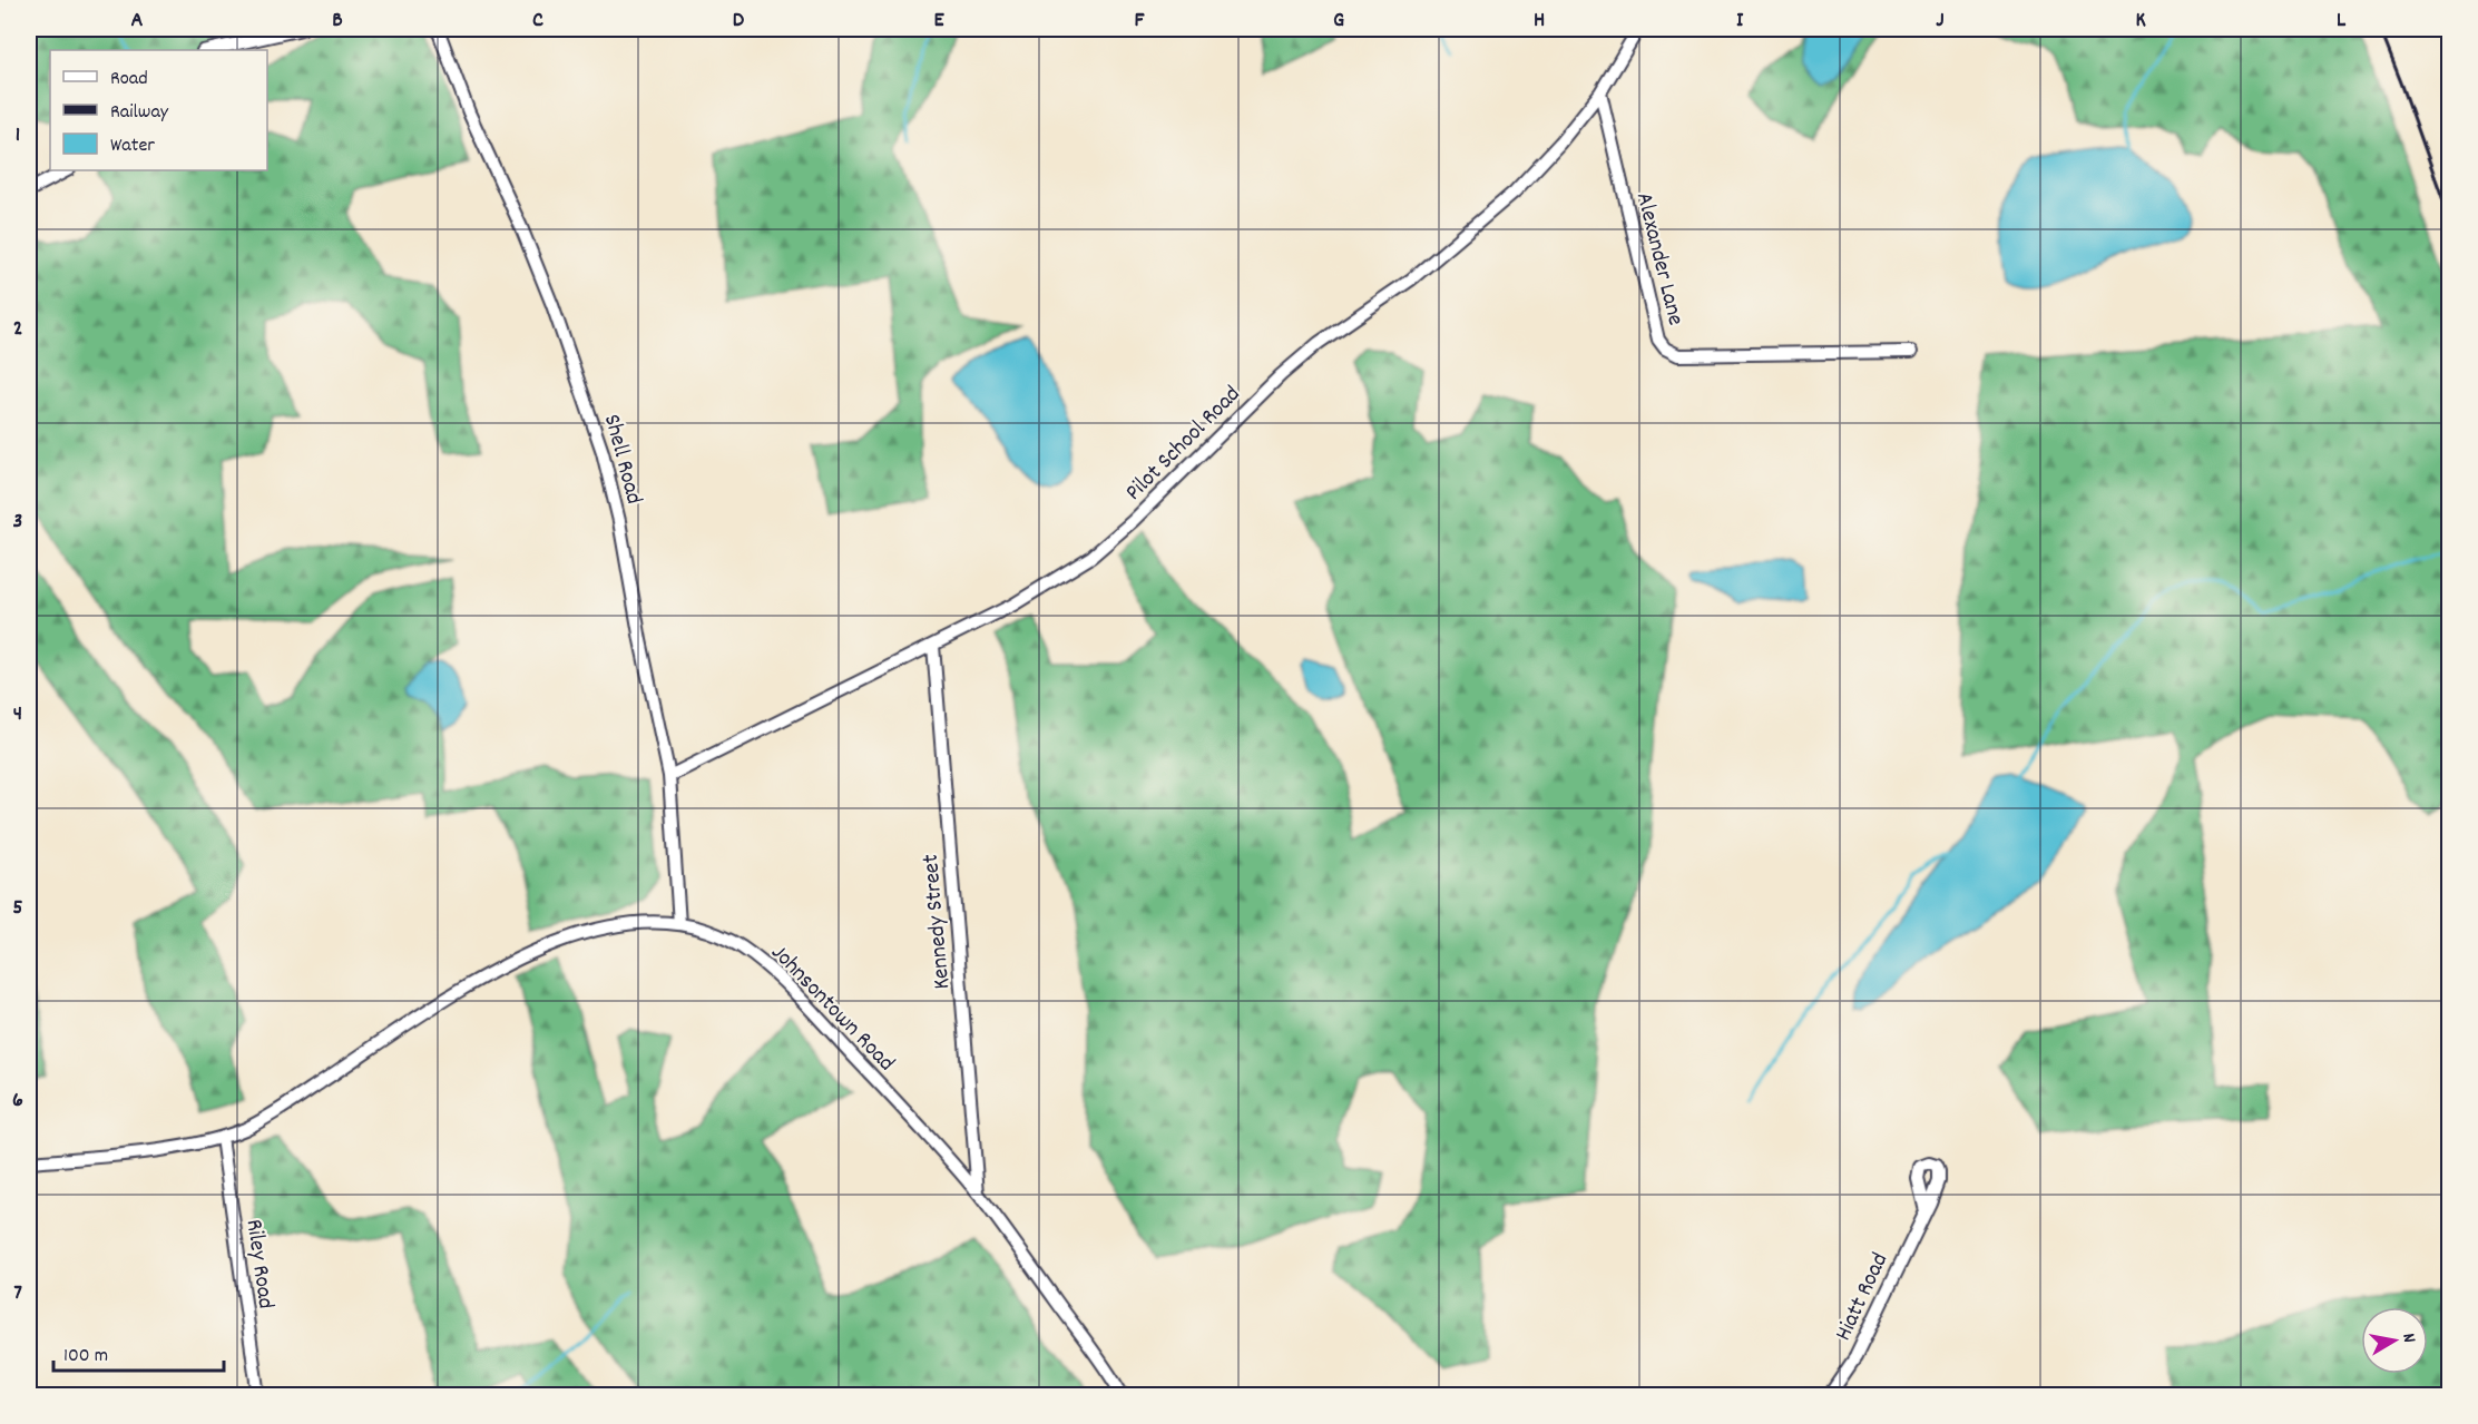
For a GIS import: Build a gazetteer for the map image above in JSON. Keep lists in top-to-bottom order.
{
  "streets": {
    "street": [
      "Alexander Lane",
      "Pilot School Road",
      "Shell Road",
      "Kennedy Street",
      "Johnsontown Road",
      "Riley Road",
      "Hiatt Road"
    ]
  },
  "crossings": [
    ["Alexander Lane", "Pilot School Road"],
    ["Pilot School Road", "Shell Road"],
    ["Pilot School Road", "Kennedy Street"],
    ["Shell Road", "Johnsontown Road"],
    ["Kennedy Street", "Johnsontown Road"],
    ["Johnsontown Road", "Riley Road"]
  ],
  "legend": ["Road", "Railway", "Water"],
  "scale_bar": "100 m",
  "north": "right",
  "grid": {
    "columns": [
      "A",
      "B",
      "C",
      "D",
      "E",
      "F",
      "G",
      "H",
      "I",
      "J",
      "K",
      "L"
    ],
    "rows": [
      "1",
      "2",
      "3",
      "4",
      "5",
      "6",
      "7"
    ]
  }
}
